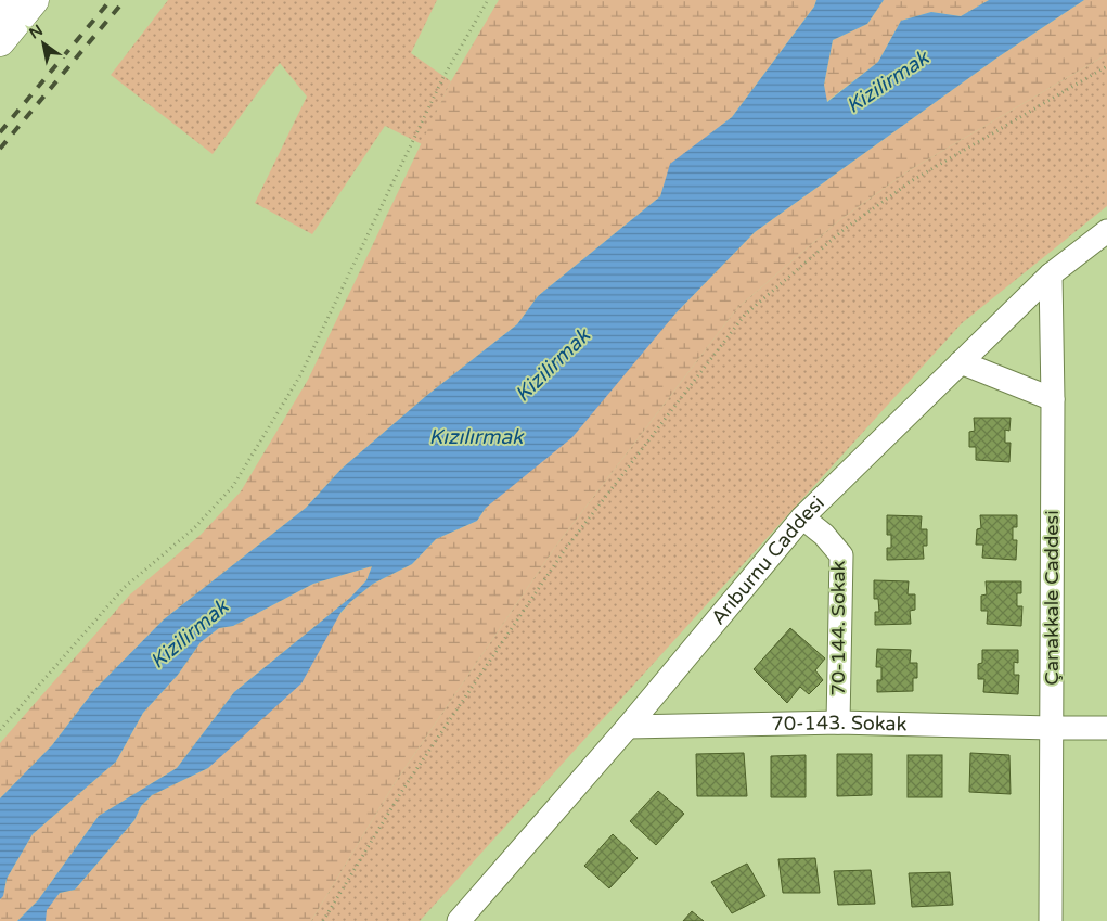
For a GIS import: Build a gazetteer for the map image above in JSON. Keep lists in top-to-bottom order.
{
  "streets": {
    "street": [
      "Arıburnu Caddesi",
      "Çanakkale Caddesi",
      "70-144. Sokak",
      "70-143. Sokak"
    ]
  },
  "crossings": [
    ["Arıburnu Caddesi", "Çanakkale Caddesi"],
    ["Arıburnu Caddesi", "70-144. Sokak"],
    ["Arıburnu Caddesi", "70-143. Sokak"],
    ["Çanakkale Caddesi", "70-143. Sokak"],
    ["70-144. Sokak", "70-143. Sokak"]
  ],
  "water": ["Kizilirmak", "Kızılırmak"],
  "north": "top left"
}
